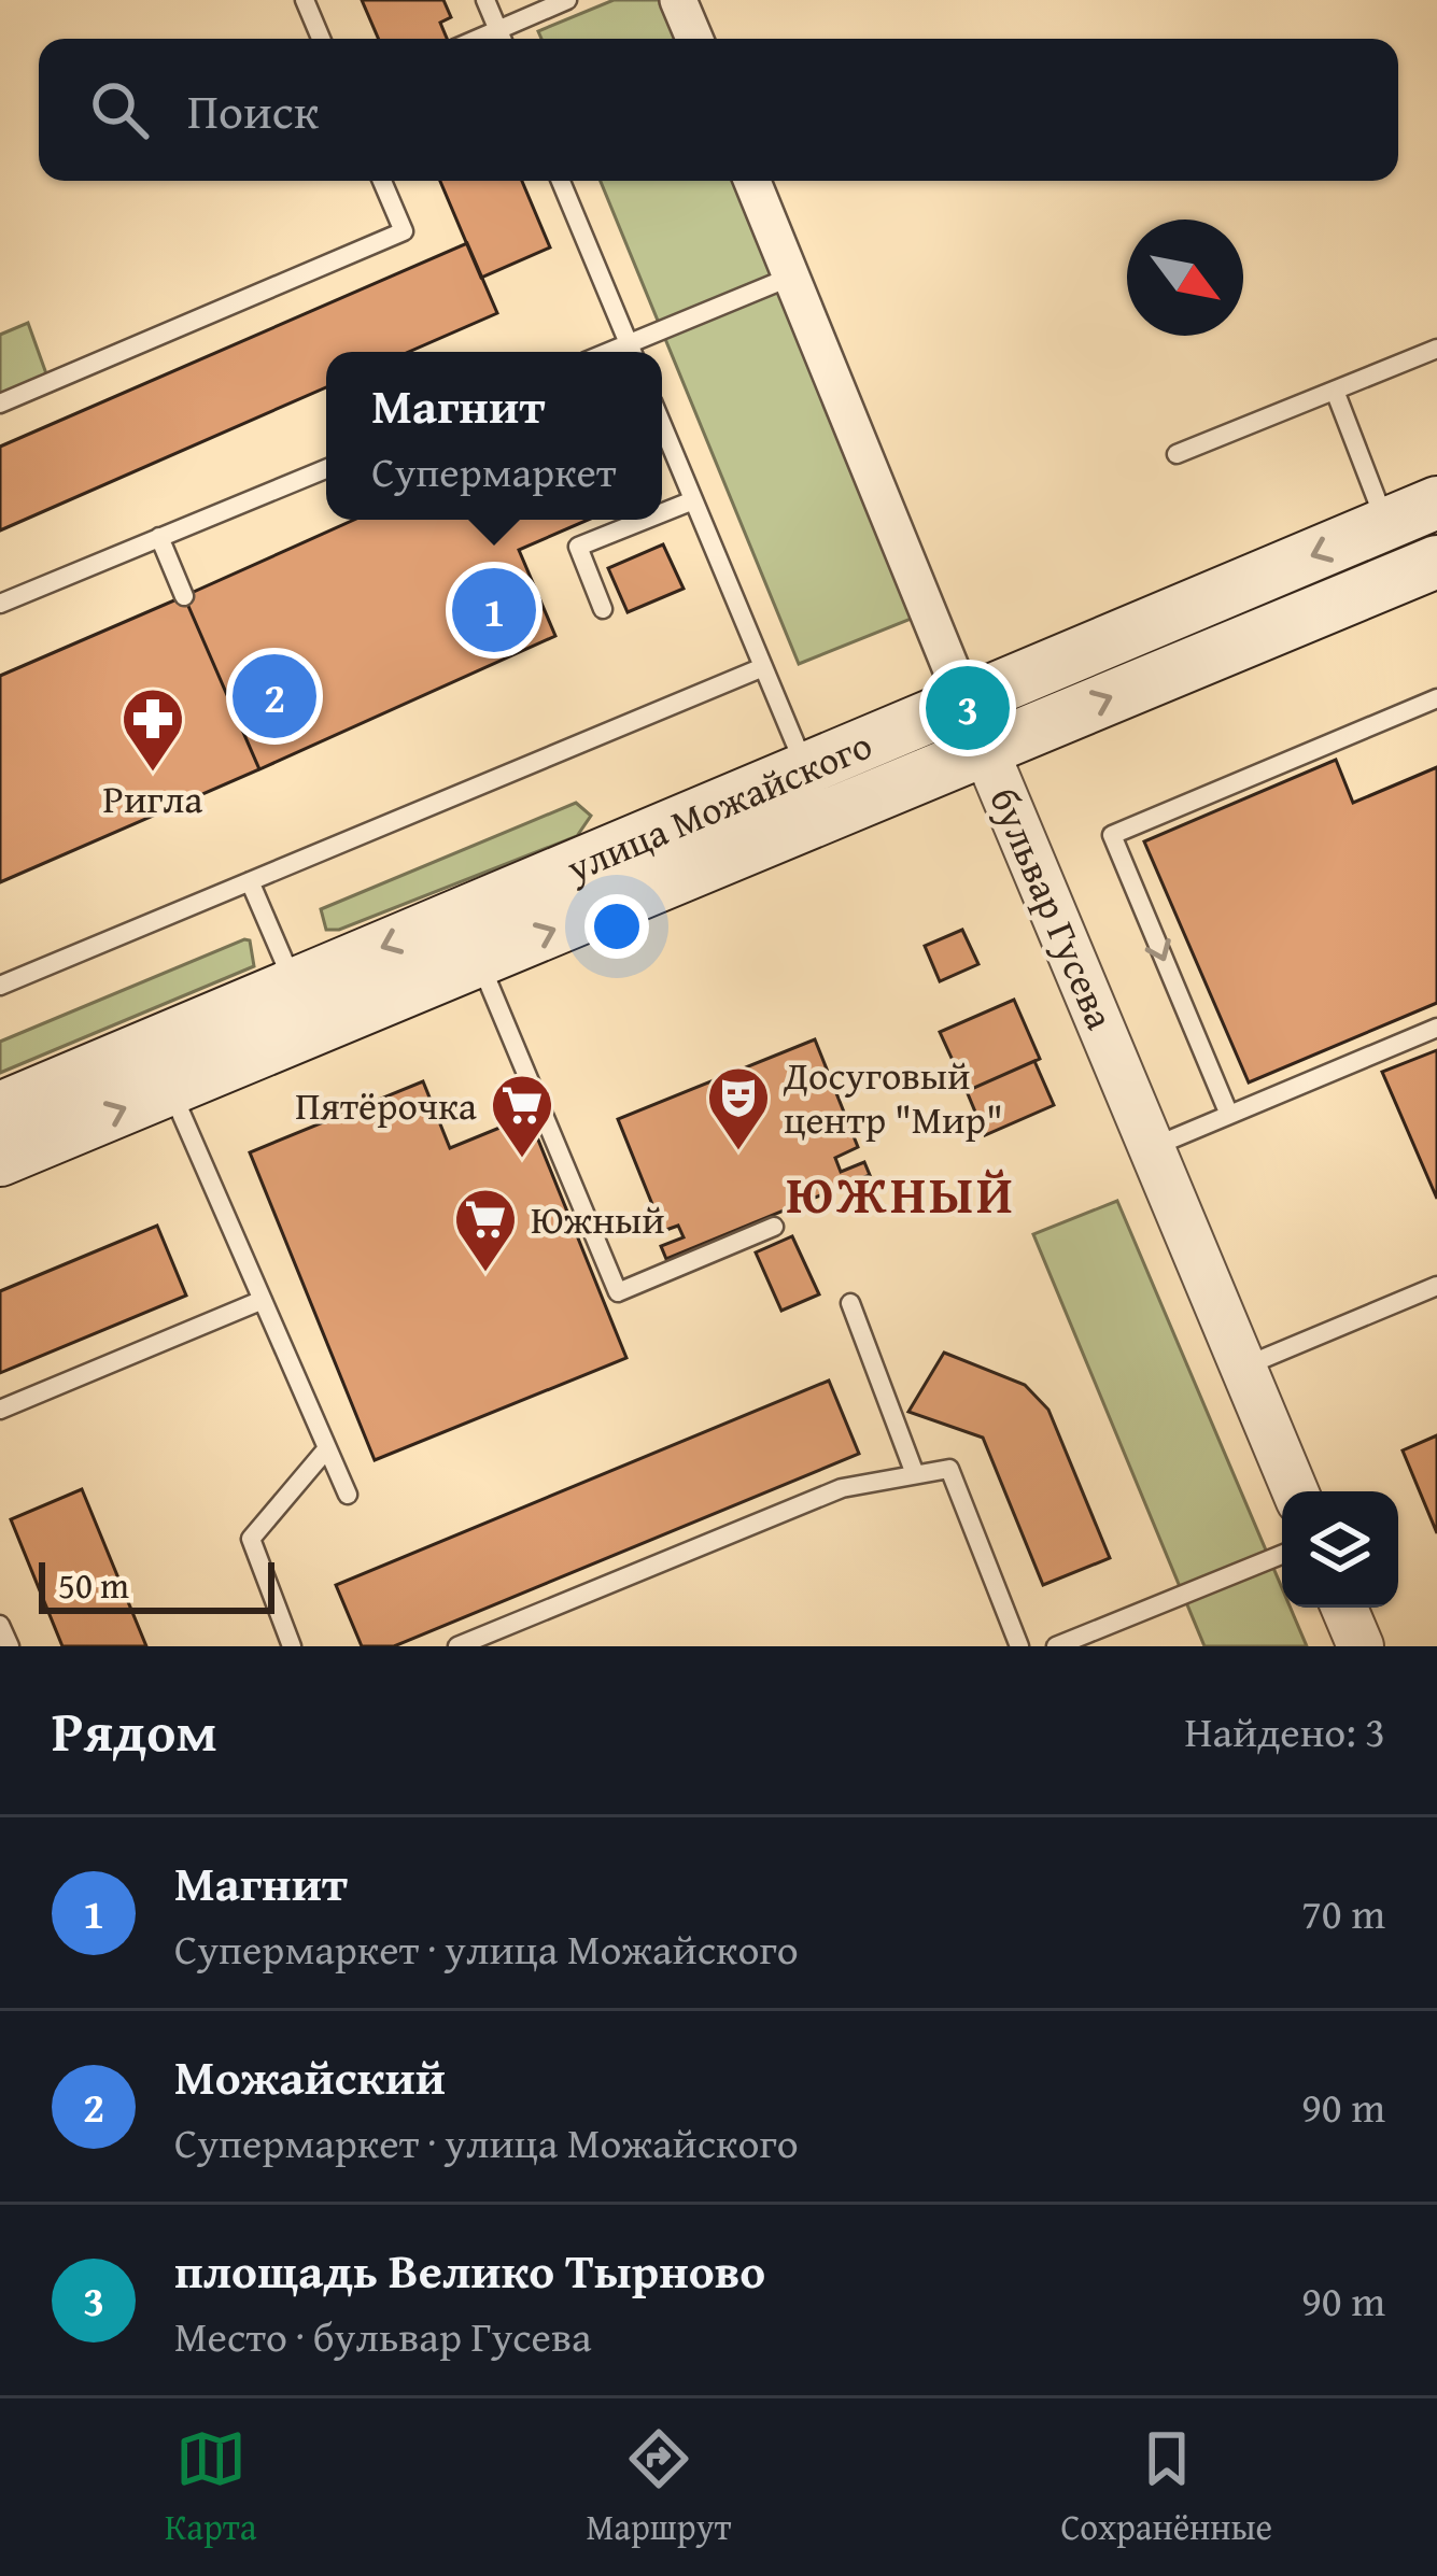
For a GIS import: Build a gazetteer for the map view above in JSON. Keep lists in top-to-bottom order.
{
  "streets": {
    "main road": ["улица Можайского"],
    "street": ["бульвар Гусева"]
  },
  "crossings": [
    ["улица Можайского", "бульвар Гусева"]
  ],
  "districts": ["ЮЖНЫЙ"],
  "places": {
    "pharmacy": ["Ригла"],
    "theatre": ["Досуговый центр \"Мир\""],
    "supermarket": ["Пятёрочка", "Южный"]
  },
  "scale_bar": "50 m",
  "north": "bottom right",
  "page": {
    "search": "Поиск",
    "popup": ["Магнит", "Супермаркет"],
    "pins": ["1", "2", "3"],
    "scale": "50 m",
    "heading": ["Рядом", "Найдено: 3"],
    "list": [
      {
        "mark": "1",
        "name": "Магнит",
        "note": "Супермаркет · улица Можайского",
        "value": "70 m"
      },
      {
        "mark": "2",
        "name": "Можайский",
        "note": "Супермаркет · улица Можайского",
        "value": "90 m"
      },
      {
        "mark": "3",
        "name": "площадь Велико Тырново",
        "note": "Место · бульвар Гусева",
        "value": "90 m"
      }
    ],
    "nav": ["Карта", "Маршрут", "Сохранённые"]
  }
}
